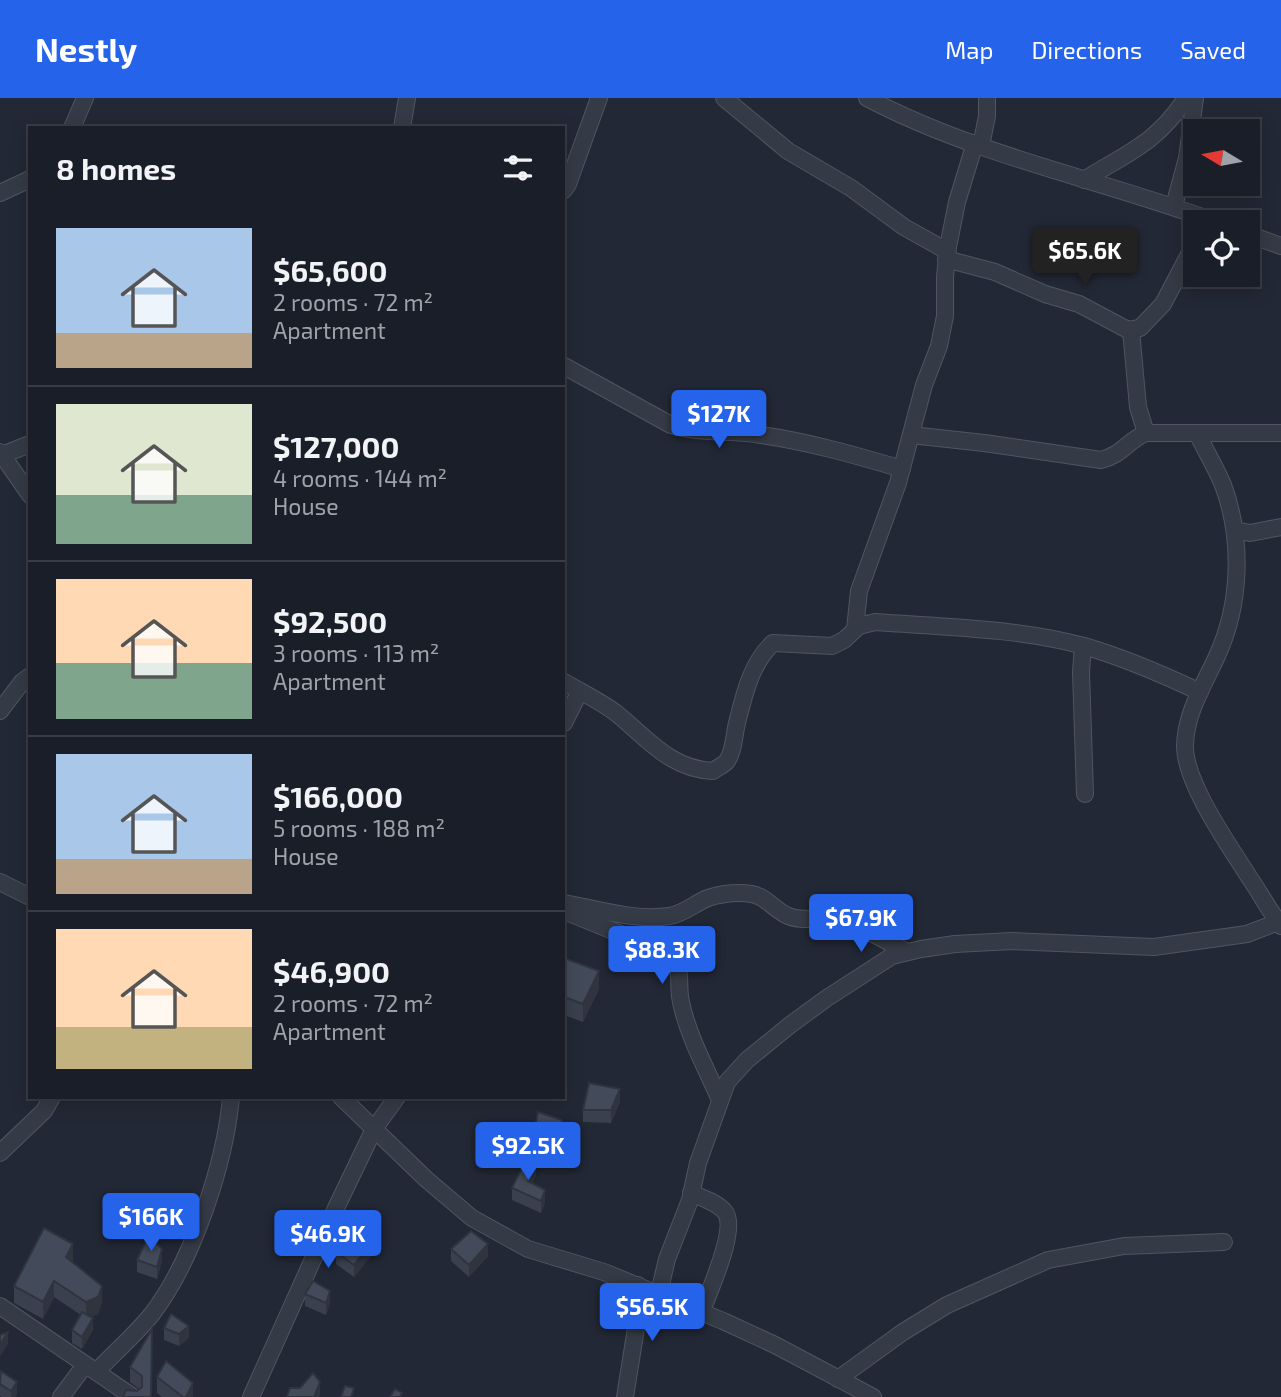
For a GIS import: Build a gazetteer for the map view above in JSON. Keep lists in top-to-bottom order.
{
  "north": "left",
  "page": {
    "header": "Nestly",
    "nav": ["Map", "Directions", "Saved"],
    "heading": "8 homes",
    "list": [
      {
        "name": "$65,600",
        "note": "2 rooms · 72 m² · Apartment"
      },
      {
        "name": "$127,000",
        "note": "4 rooms · 144 m² · House"
      },
      {
        "name": "$92,500",
        "note": "3 rooms · 113 m² · Apartment"
      },
      {
        "name": "$166,000",
        "note": "5 rooms · 188 m² · House"
      },
      {
        "name": "$46,900",
        "note": "2 rooms · 72 m² · Apartment"
      }
    ],
    "price": [
      "$65.6K",
      "$127K",
      "$67.9K",
      "$88.3K",
      "$92.5K",
      "$166K",
      "$46.9K",
      "$56.5K"
    ]
  }
}
